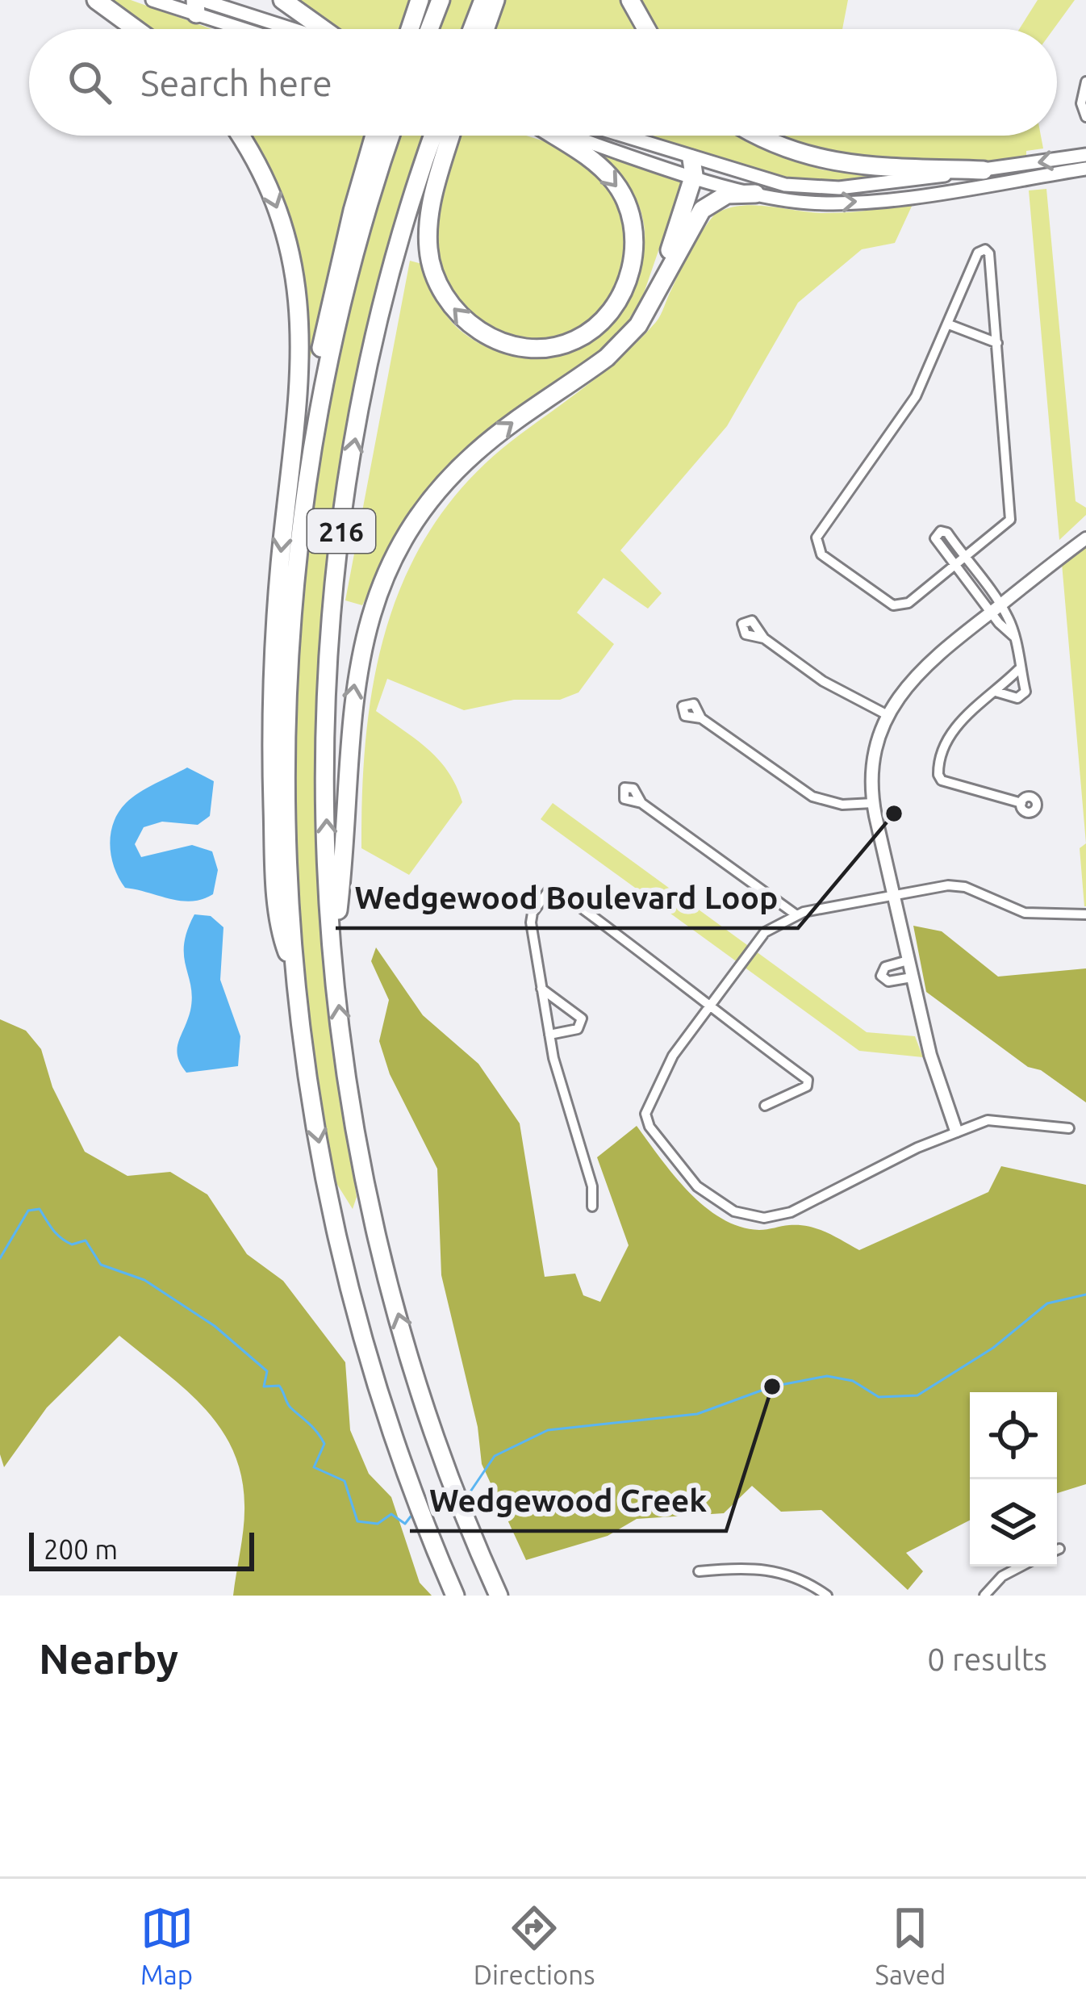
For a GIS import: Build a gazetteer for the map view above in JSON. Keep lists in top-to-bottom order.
{
  "streets": {
    "highway": ["216"]
  },
  "places": ["Wedgewood Boulevard Loop", "Wedgewood Creek"],
  "scale_bar": "200 m",
  "page": {
    "search": "Search here",
    "scale": "200 m",
    "heading": ["Nearby", "0 results"],
    "nav": ["Map", "Directions", "Saved"]
  }
}
